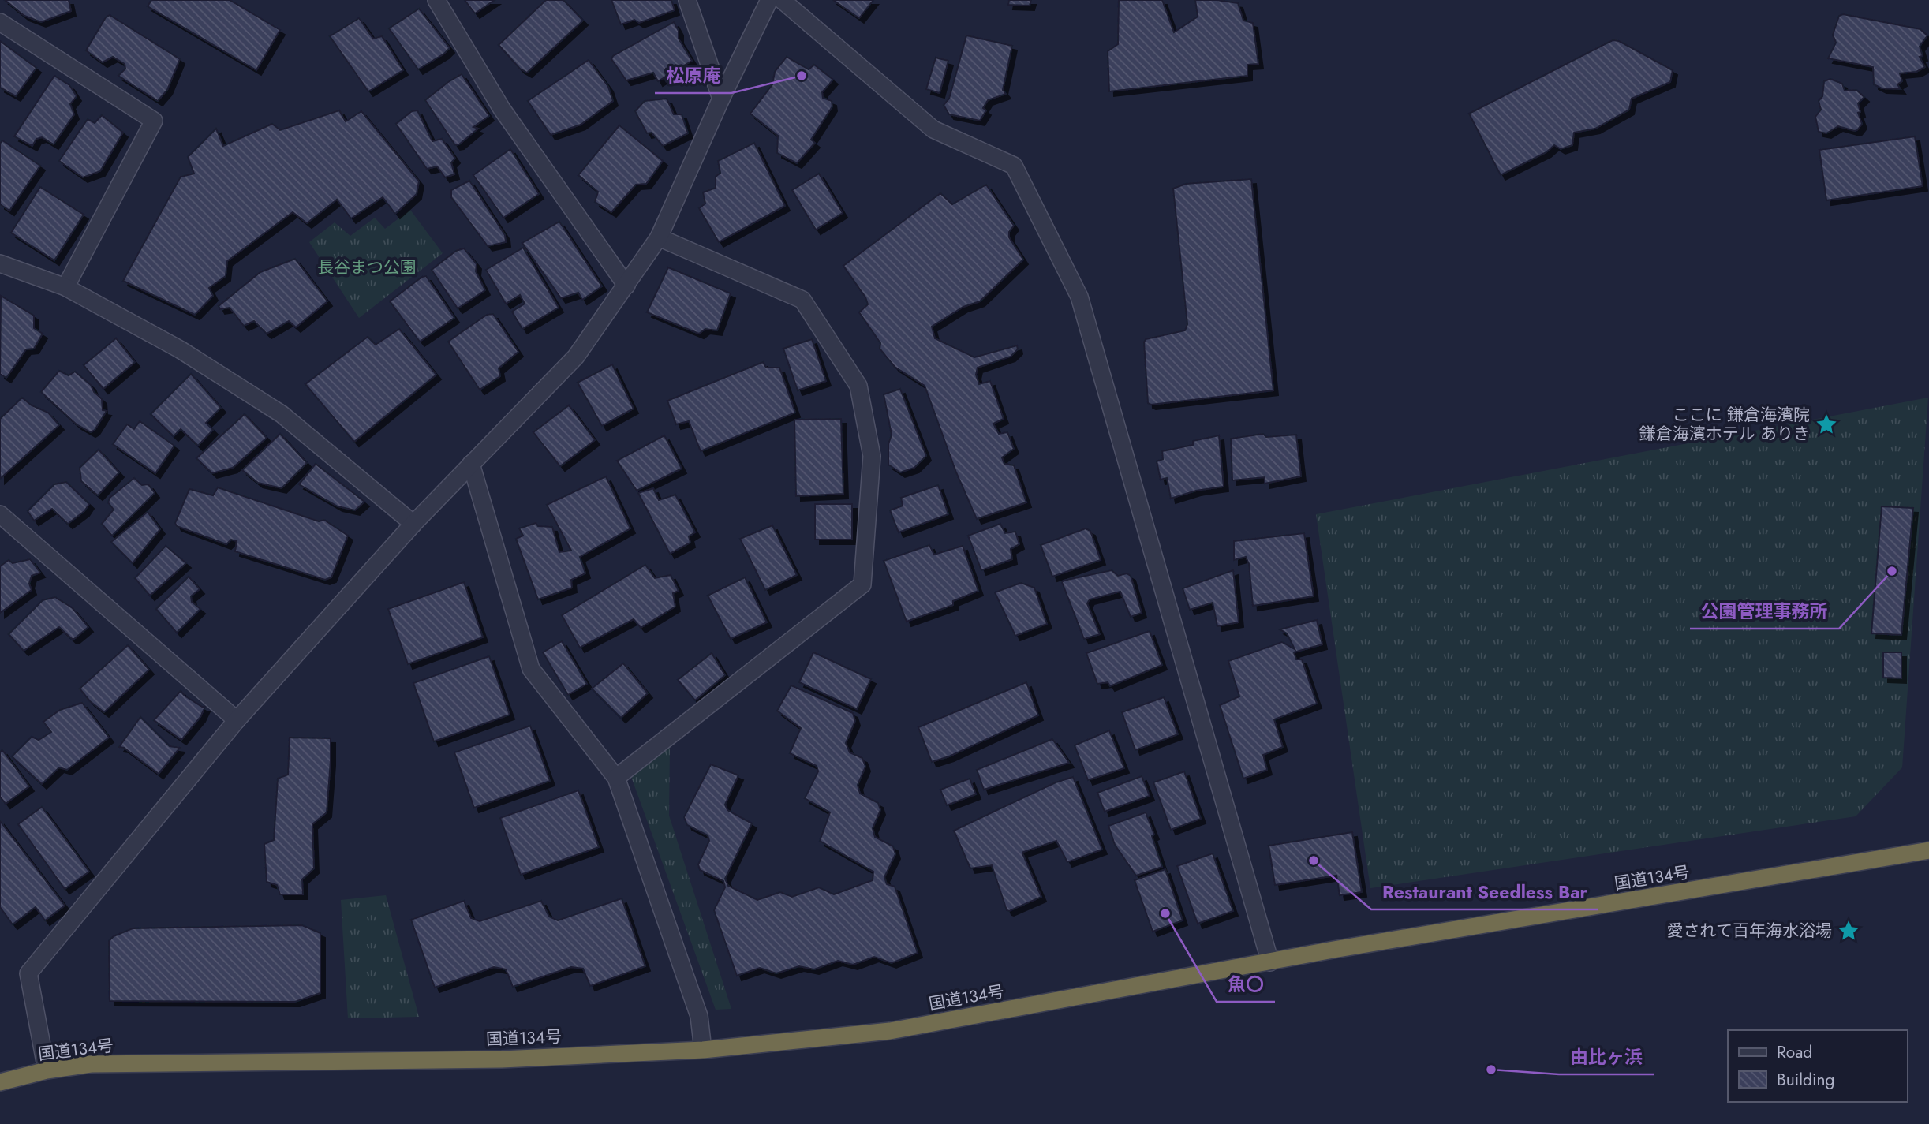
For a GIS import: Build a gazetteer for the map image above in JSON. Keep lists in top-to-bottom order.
{
  "streets": {
    "highway": ["国道134号"]
  },
  "parks": ["長谷まつ公園"],
  "places": {
    "other": [
      "松原庵",
      "公園管理事務所",
      "Restaurant Seedless Bar",
      "魚〇",
      "由比ヶ浜"
    ],
    "place": ["ここに 鎌倉海濱院 鎌倉海濱ホテル ありき", "愛されて百年海水浴場"]
  },
  "legend": ["Road", "Building"]
}
